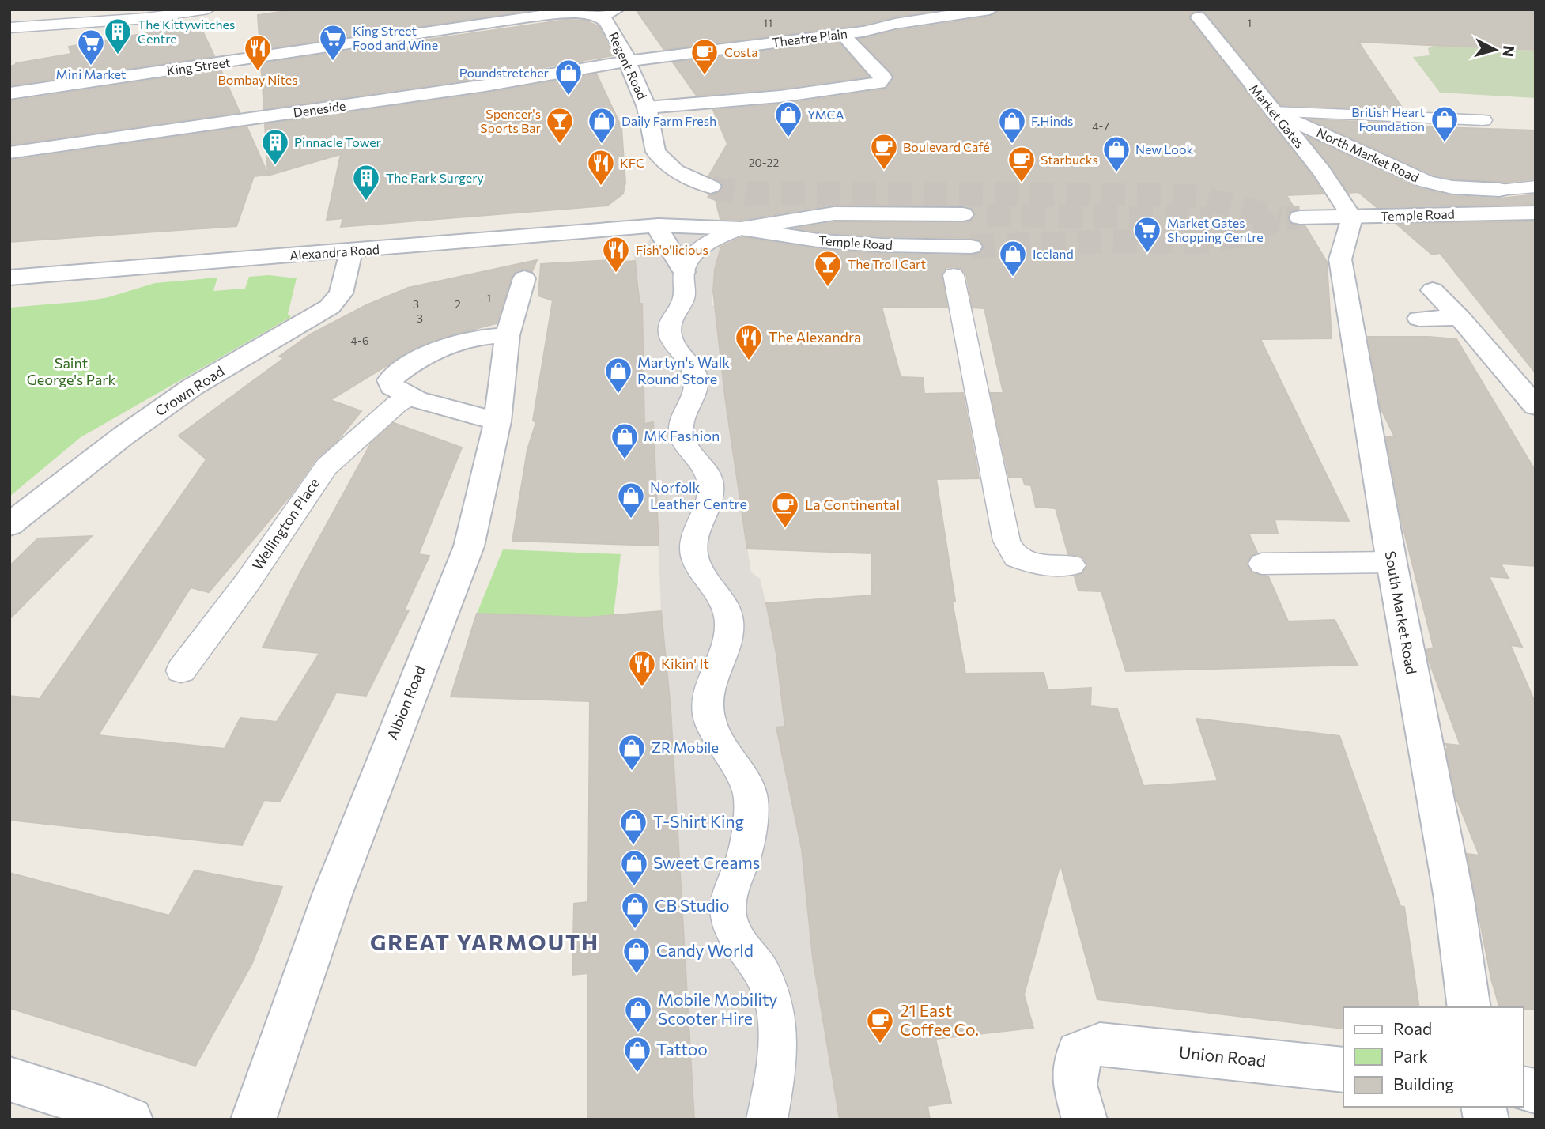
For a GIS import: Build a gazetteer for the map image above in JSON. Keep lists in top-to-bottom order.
{
  "streets": {
    "street": [
      "Theatre Plain",
      "Regent Road",
      "King Street",
      "Deneside",
      "Market Gates",
      "North Market Road",
      "Temple Road",
      "Alexandra Road",
      "Crown Road",
      "South Market Road",
      "Albion Road",
      "Union Road"
    ],
    "lane": ["Wellington Place"]
  },
  "crossings": [
    ["Theatre Plain", "Regent Road"],
    ["Theatre Plain", "Deneside"],
    ["Regent Road", "King Street"],
    ["Regent Road", "Deneside"],
    ["Market Gates", "North Market Road"],
    ["Market Gates", "Temple Road"],
    ["Market Gates", "South Market Road"],
    ["Temple Road", "Alexandra Road"],
    ["Temple Road", "South Market Road"],
    ["Alexandra Road", "Crown Road"]
  ],
  "districts": ["GREAT YARMOUTH"],
  "parks": ["Saint George's Park"],
  "places": {
    "building": ["The Kittywitches Centre", "Pinnacle Tower", "The Park Surgery"],
    "supermarket": ["King Street Food and Wine", "Mini Market", "Market Gates Shopping Centre"],
    "restaurant": [
      "Bombay Nites",
      "KFC",
      "Fish'o'licious",
      "The Alexandra",
      "Kikin' It"
    ],
    "cafe": [
      "Costa",
      "Boulevard Café",
      "Starbucks",
      "La Continental",
      "21 East Coffee Co."
    ],
    "shop": [
      "Poundstretcher",
      "YMCA",
      "British Heart Foundation",
      "Daily Farm Fresh",
      "F.Hinds",
      "New Look",
      "Iceland",
      "Martyn's Walk Round Store",
      "MK Fashion",
      "Norfolk Leather Centre",
      "ZR Mobile",
      "T-Shirt King",
      "Sweet Creams",
      "CB Studio",
      "Candy World",
      "Mobile Mobility Scooter Hire",
      "Tattoo"
    ],
    "bar": ["Spencer's Sports Bar", "The Troll Cart"]
  },
  "house_numbers": [
    "11",
    "1",
    "4-7",
    "20-22",
    "1",
    "3",
    "2",
    "3",
    "4-6"
  ],
  "legend": ["Road", "Park", "Building"],
  "north": "right"
}
